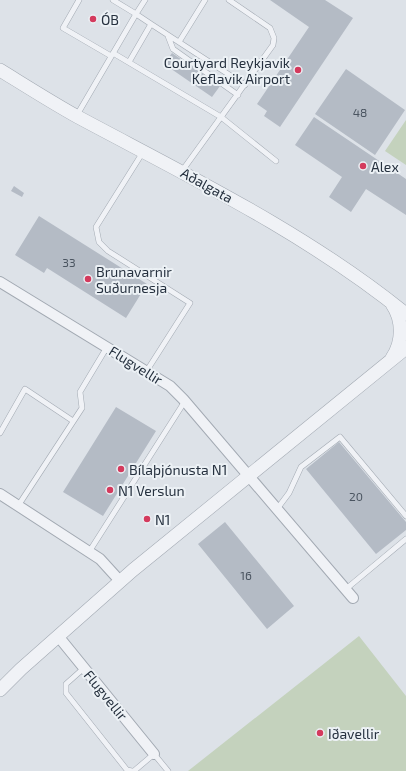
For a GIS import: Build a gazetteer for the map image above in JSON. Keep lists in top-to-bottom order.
{
  "streets": {
    "street": ["Aðalgata", "Flugvellir"]
  },
  "places": [
    "ÓB",
    "Courtyard Reykjavik Keflavik Airport",
    "Alex",
    "Brunavarnir Suðurnesja",
    "Bílaþjónusta N1",
    "N1 Verslun",
    "N1",
    "Iðavellir"
  ],
  "house_numbers": [
    "48",
    "33",
    "20",
    "16"
  ]
}
